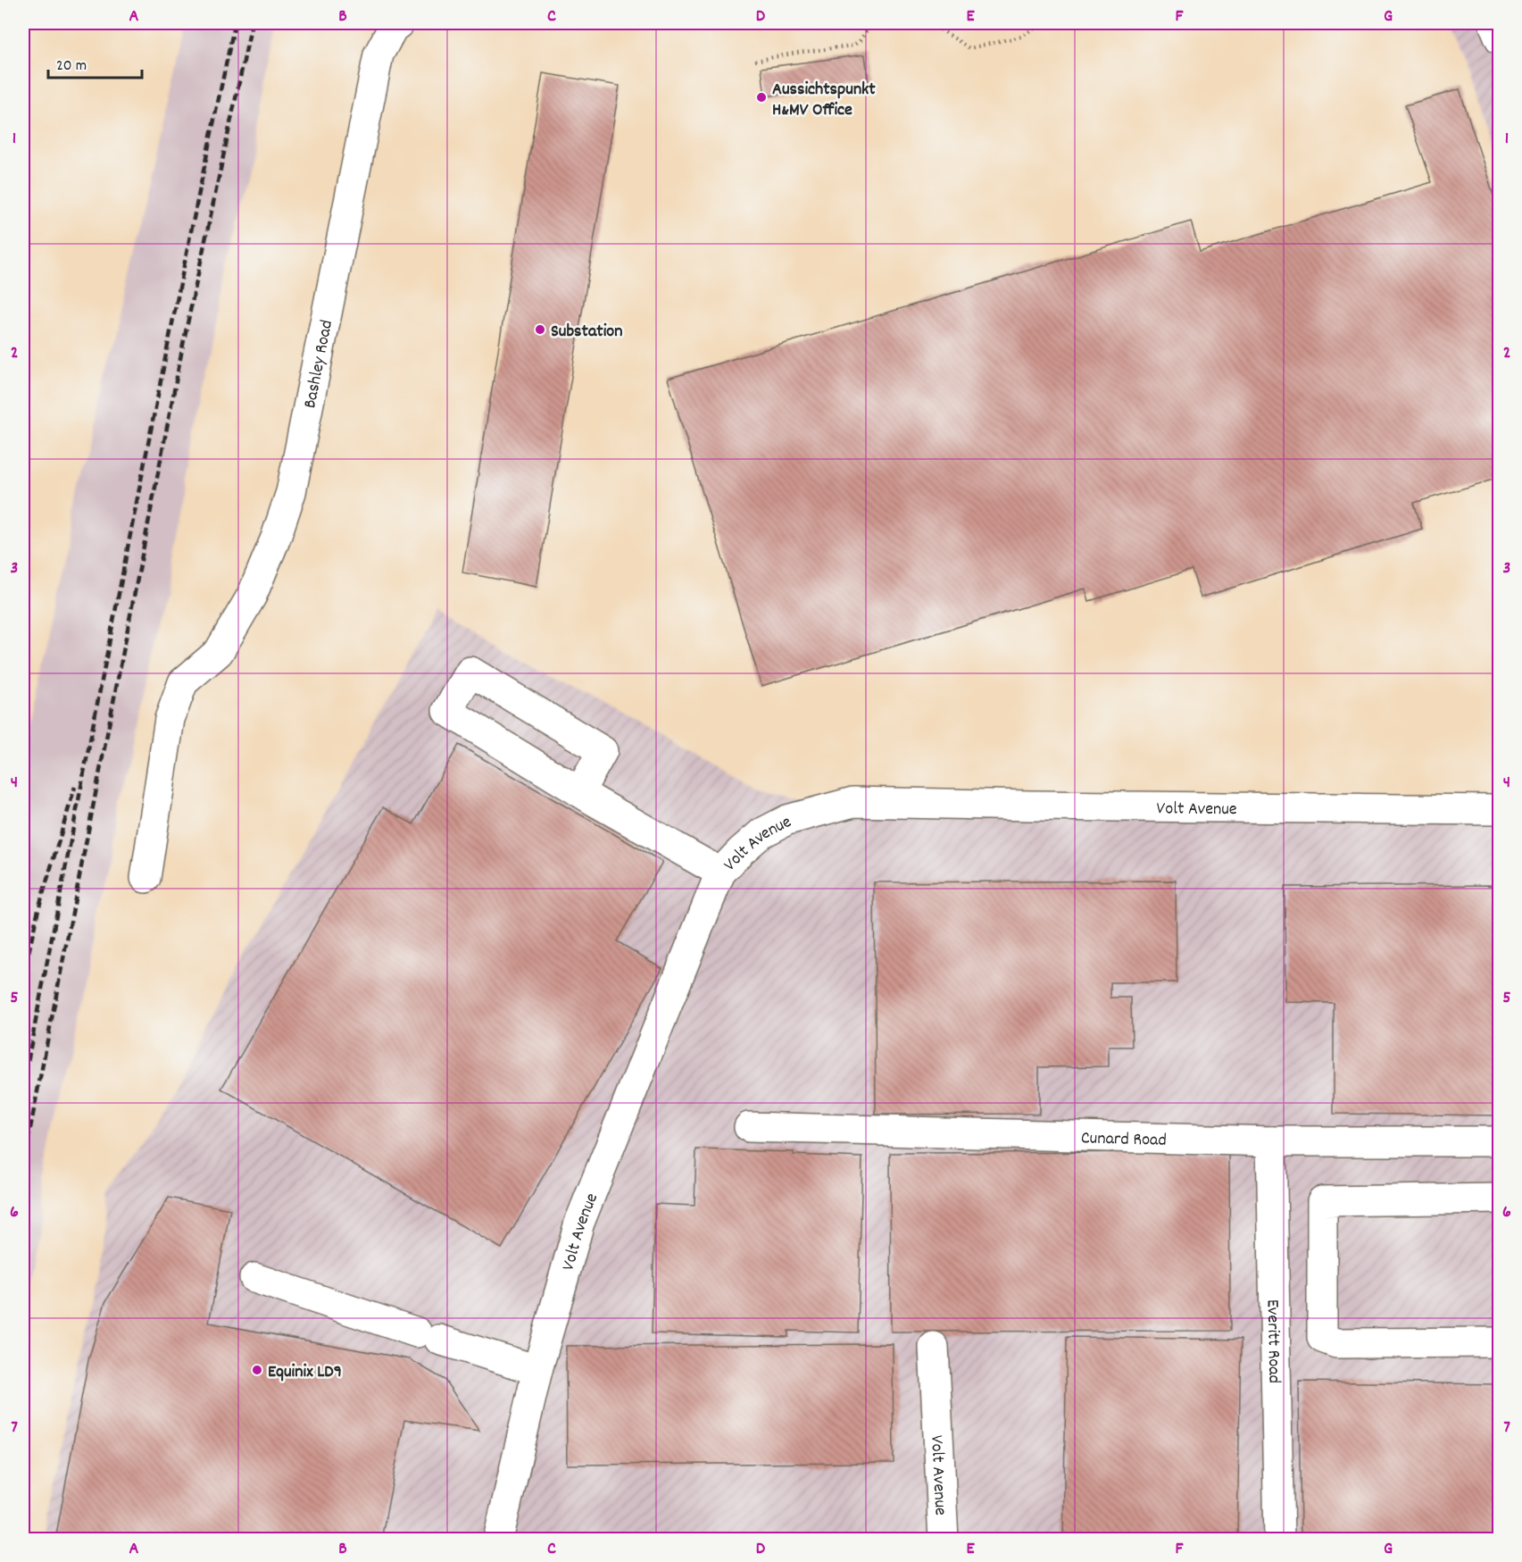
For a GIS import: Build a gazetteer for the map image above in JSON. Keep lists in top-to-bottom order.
{
  "streets": {
    "street": [
      "Bashley Road",
      "Volt Avenue",
      "Cunard Road",
      "Everitt Road"
    ]
  },
  "crossings": [
    ["Cunard Road", "Everitt Road"]
  ],
  "places": ["Aussichtspunkt H&MV Office", "Substation", "Equinix LD9"],
  "scale_bar": "20 m",
  "grid": {
    "columns": [
      "A",
      "B",
      "C",
      "D",
      "E",
      "F",
      "G"
    ],
    "rows": [
      "1",
      "2",
      "3",
      "4",
      "5",
      "6",
      "7"
    ]
  }
}
